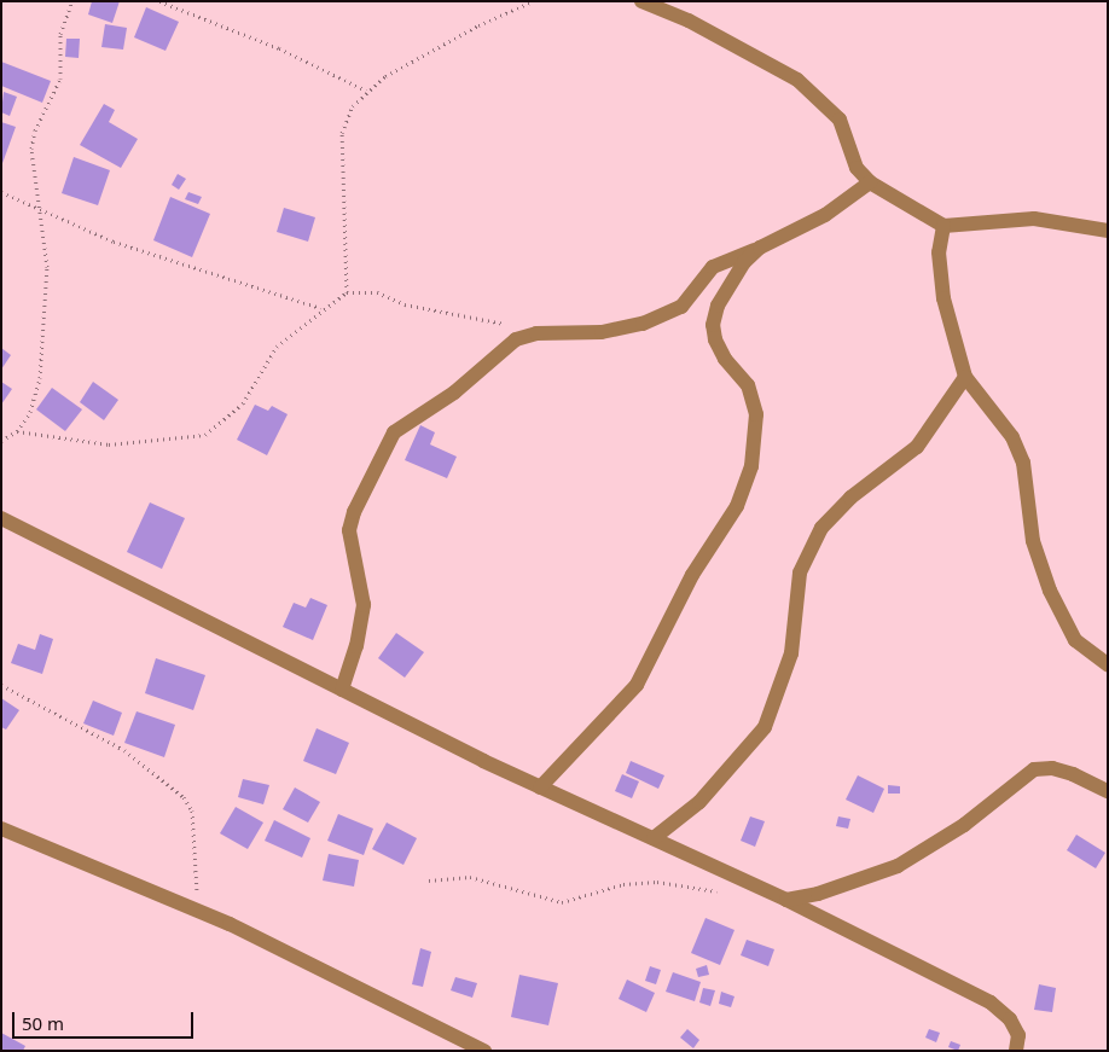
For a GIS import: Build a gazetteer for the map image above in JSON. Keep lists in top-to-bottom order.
{
  "scale_bar": "50 m"
}
